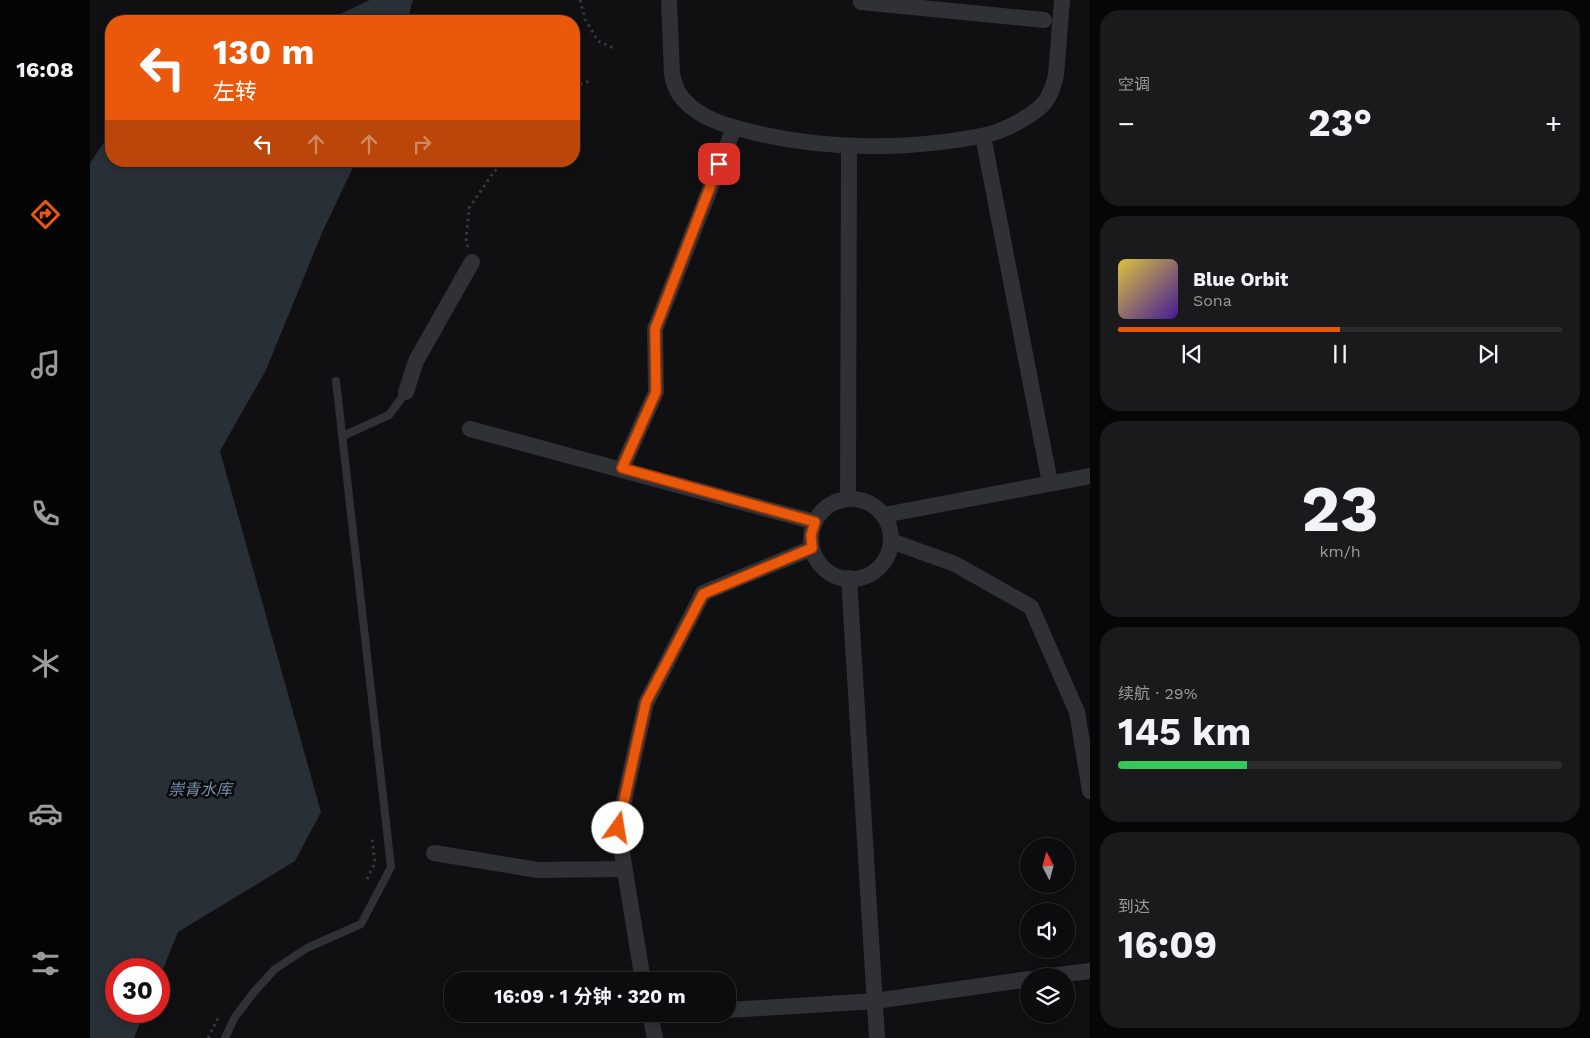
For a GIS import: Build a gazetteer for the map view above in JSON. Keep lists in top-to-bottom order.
{
  "water": ["崇青水库"],
  "north": "top",
  "page": {
    "tabs": "16:08",
    "tile": [
      "空调",
      ["23", "km/h"],
      ["续航 · 29%", "145 km"],
      ["到达", "16:09"]
    ],
    "turn": ["130 m", "左转"],
    "heat": ["−", "23°", "+"],
    "song": ["Blue Orbit", "Sona"],
    "limit": "30",
    "trip": "16:09 · 1 分钟 · 320 m"
  }
}
